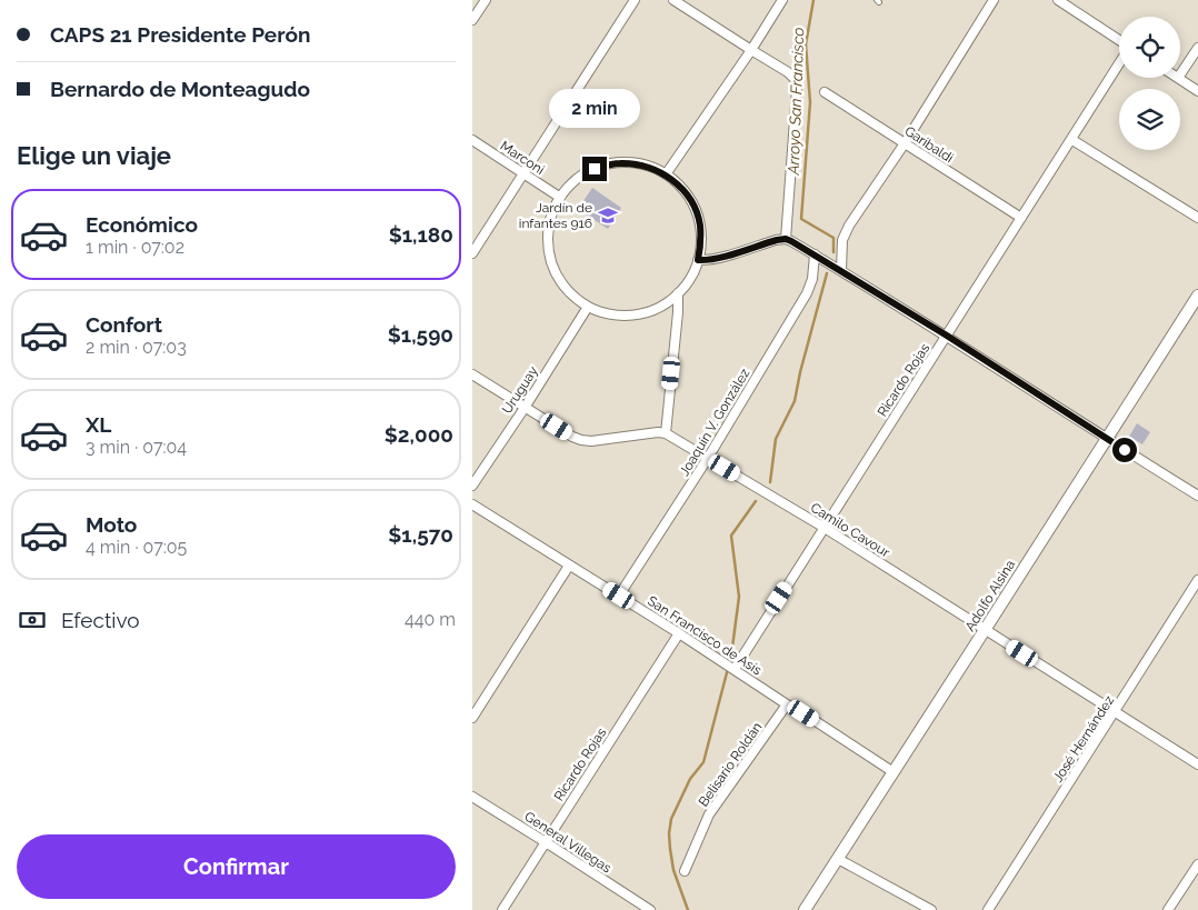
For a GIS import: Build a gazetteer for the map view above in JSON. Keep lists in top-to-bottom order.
{
  "streets": {
    "street": [
      "Garibaldi",
      "Marconi",
      "Ricardo Rojas",
      "Uruguay",
      "Joaquín V. González",
      "Camilo Cavour",
      "Adolfo Alsina",
      "San Francisco de Asís",
      "José Hernández",
      "Belisario Roldán",
      "General Villegas"
    ]
  },
  "crossings": [
    ["Garibaldi", "Ricardo Rojas"],
    ["Marconi", "Uruguay"],
    ["Ricardo Rojas", "Camilo Cavour"],
    ["Ricardo Rojas", "San Francisco de Asís"],
    ["Ricardo Rojas", "General Villegas"],
    ["Joaquín V. González", "Camilo Cavour"],
    ["Joaquín V. González", "San Francisco de Asís"],
    ["Camilo Cavour", "Adolfo Alsina"],
    ["Camilo Cavour", "José Hernández"],
    ["Adolfo Alsina", "San Francisco de Asís"],
    ["San Francisco de Asís", "Belisario Roldán"]
  ],
  "water": ["Arroyo San Francisco"],
  "places": {
    "school or university": ["Jardín de infantes 916"]
  },
  "page": {
    "banner": ["CAPS 21 Presidente Perón", "Bernardo de Monteagudo"],
    "bubble": "2 min",
    "heading": "Elige un viaje",
    "list": [
      {
        "name": "Económico",
        "note": "1 min · 07:02",
        "value": "$1,180"
      },
      {
        "name": "Confort",
        "note": "2 min · 07:03",
        "value": "$1,590"
      },
      {
        "name": "XL",
        "note": "3 min · 07:04",
        "value": "$2,000"
      },
      {
        "name": "Moto",
        "note": "4 min · 07:05",
        "value": "$1,570"
      }
    ],
    "pay": ["Efectivo", "440 m"],
    "buttons": "Confirmar"
  }
}
